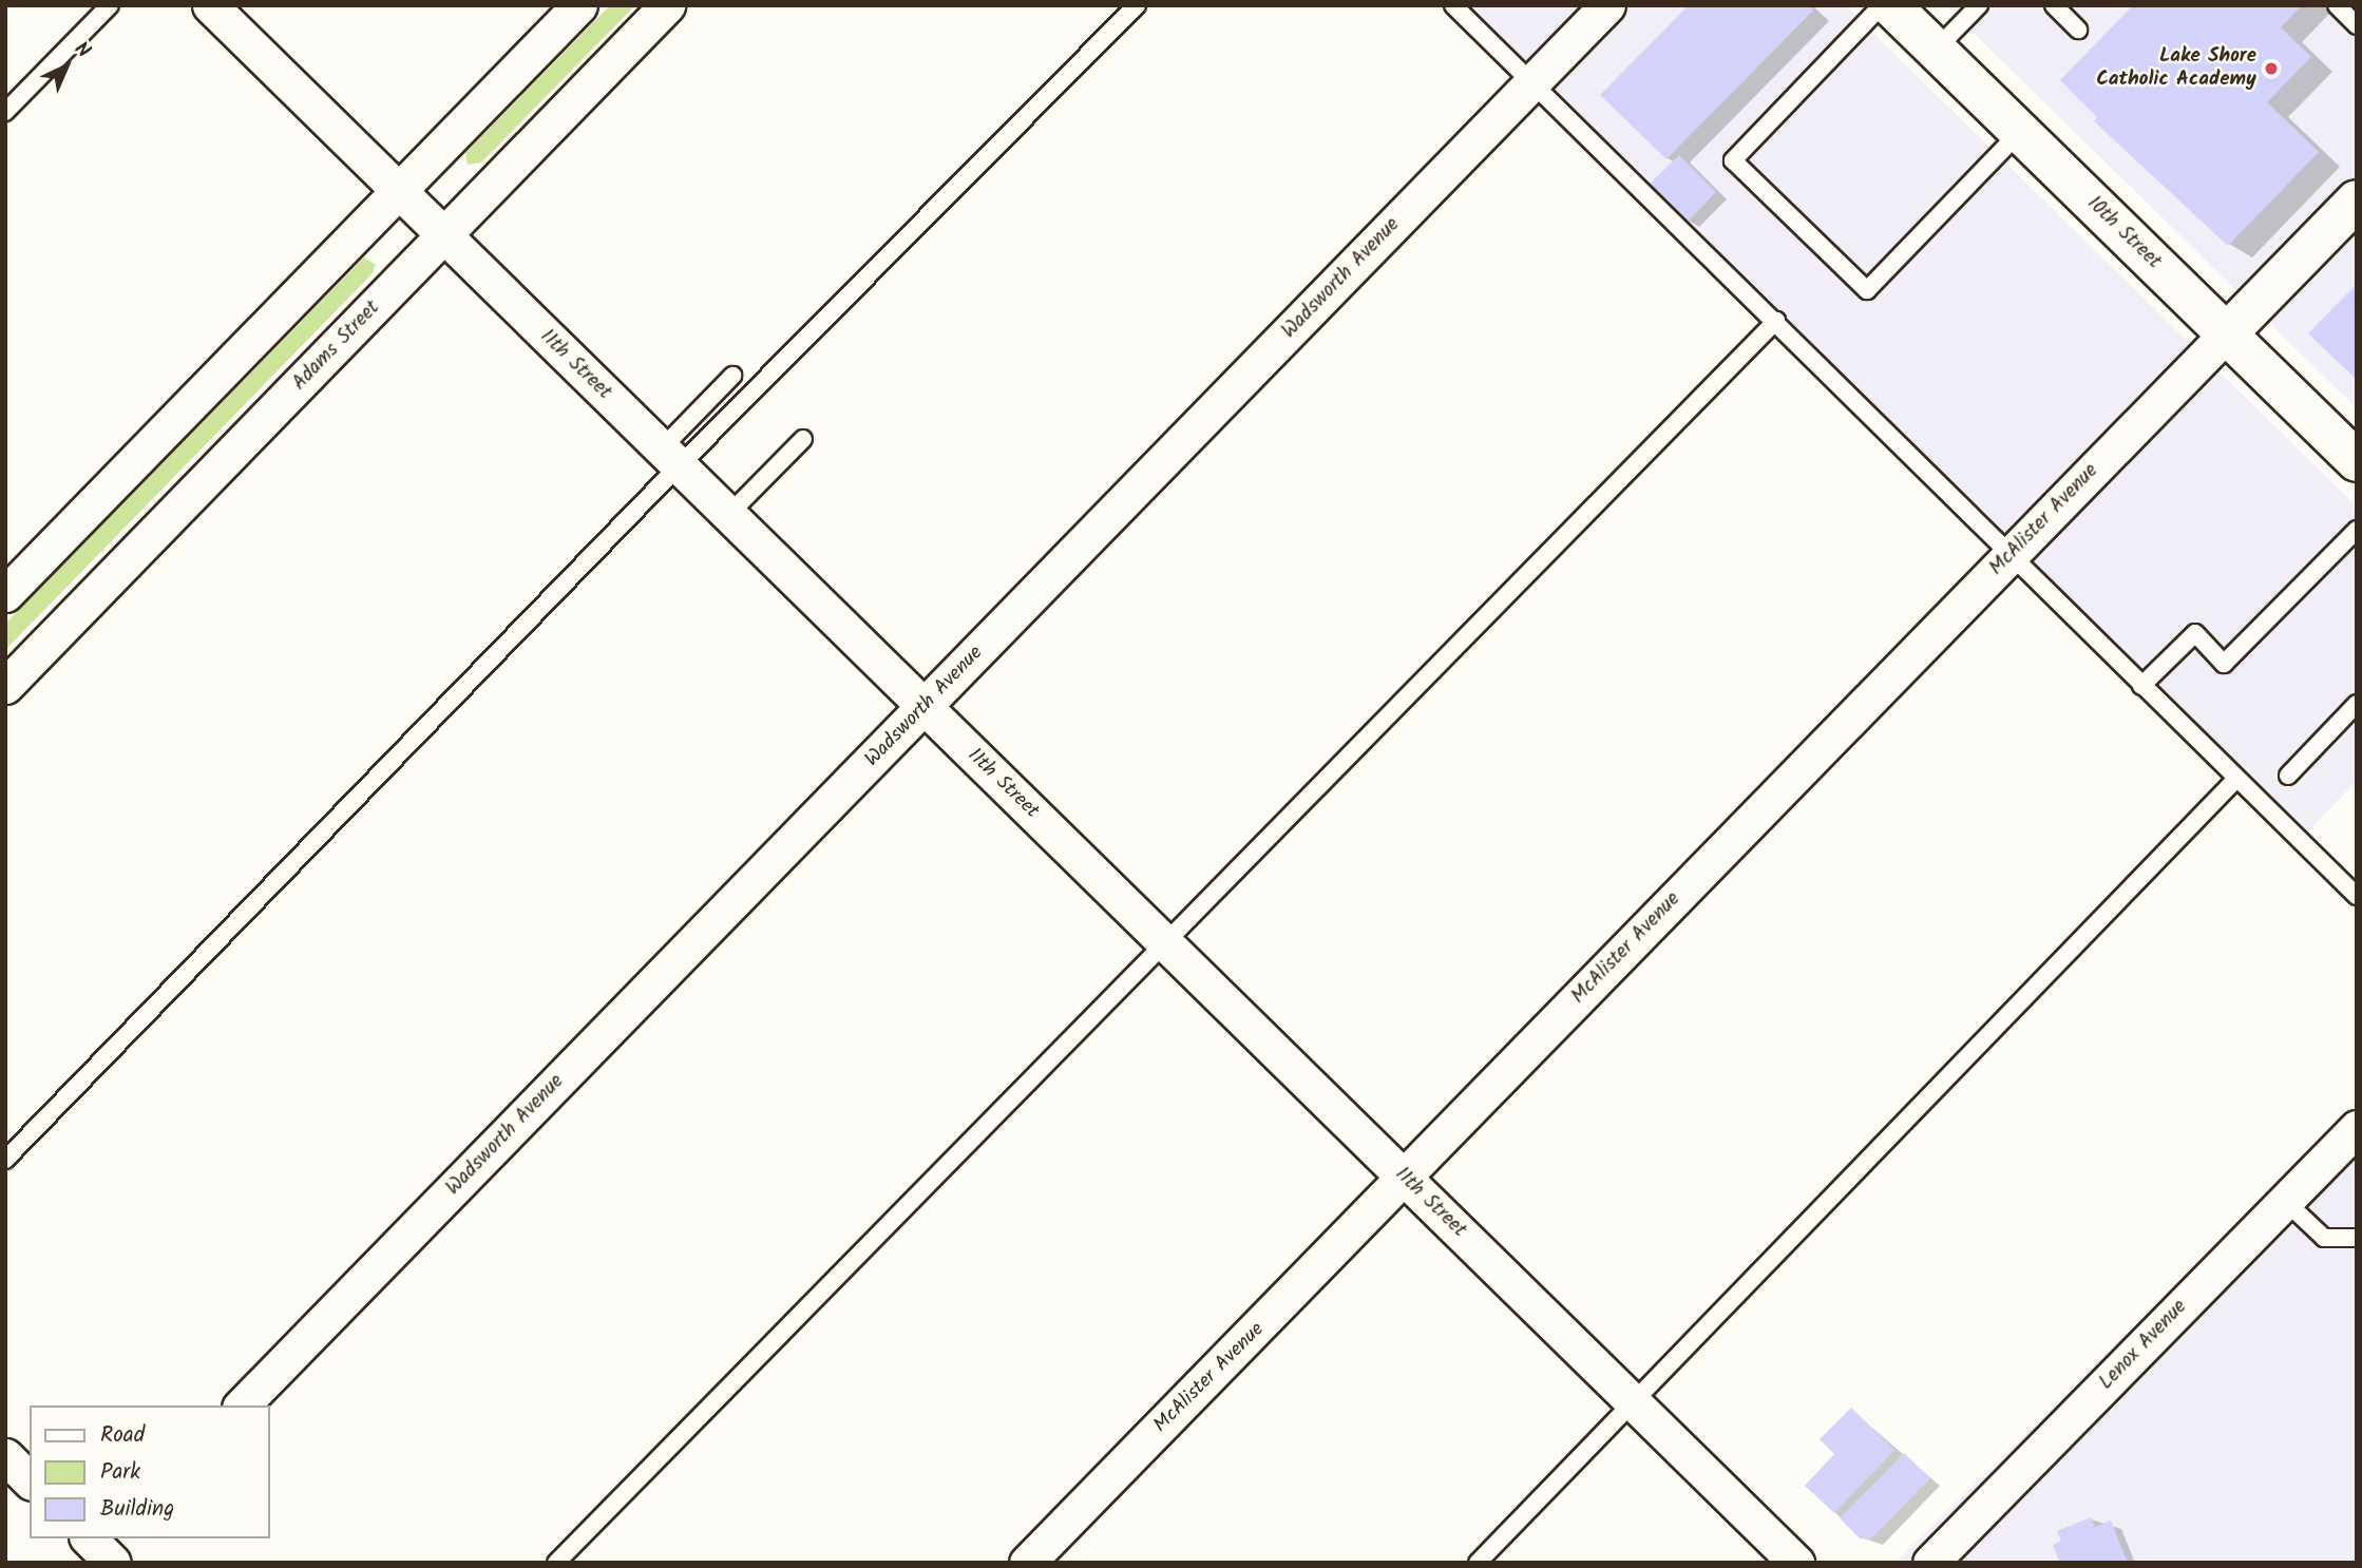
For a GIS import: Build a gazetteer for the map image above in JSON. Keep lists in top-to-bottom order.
{
  "streets": {
    "street": [
      "10th Street",
      "Wadsworth Avenue",
      "Adams Street",
      "11th Street",
      "McAlister Avenue",
      "Lenox Avenue"
    ]
  },
  "crossings": [
    ["10th Street", "McAlister Avenue"],
    ["Wadsworth Avenue", "11th Street"],
    ["Adams Street", "11th Street"],
    ["11th Street", "McAlister Avenue"]
  ],
  "places": ["Lake Shore Catholic Academy"],
  "legend": ["Road", "Park", "Building"],
  "north": "top right"
}
